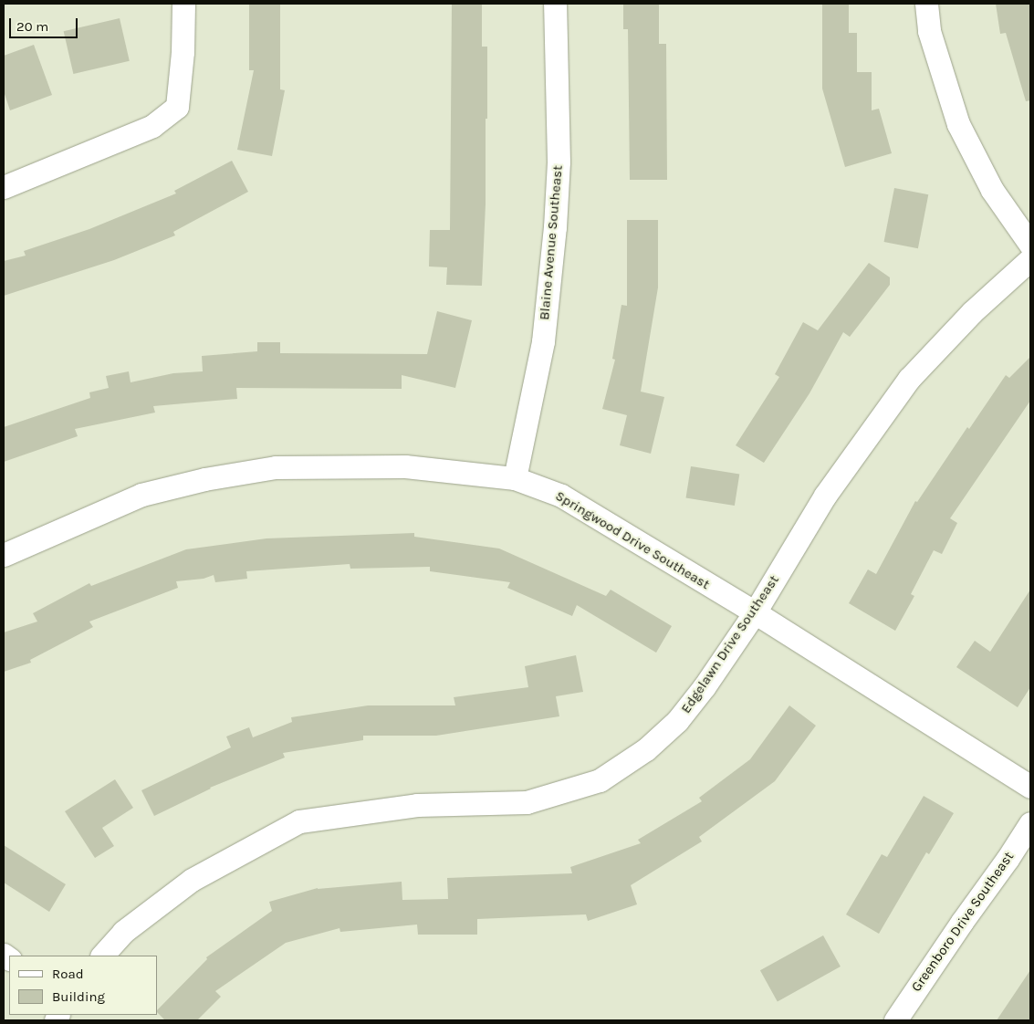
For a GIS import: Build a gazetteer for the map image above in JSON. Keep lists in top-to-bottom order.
{
  "streets": {
    "street": [
      "Blaine Avenue Southeast",
      "Springwood Drive Southeast",
      "Edgelawn Drive Southeast",
      "Greenboro Drive Southeast"
    ]
  },
  "crossings": [
    ["Blaine Avenue Southeast", "Springwood Drive Southeast"],
    ["Springwood Drive Southeast", "Edgelawn Drive Southeast"]
  ],
  "legend": ["Road", "Building"],
  "scale_bar": "20 m"
}
